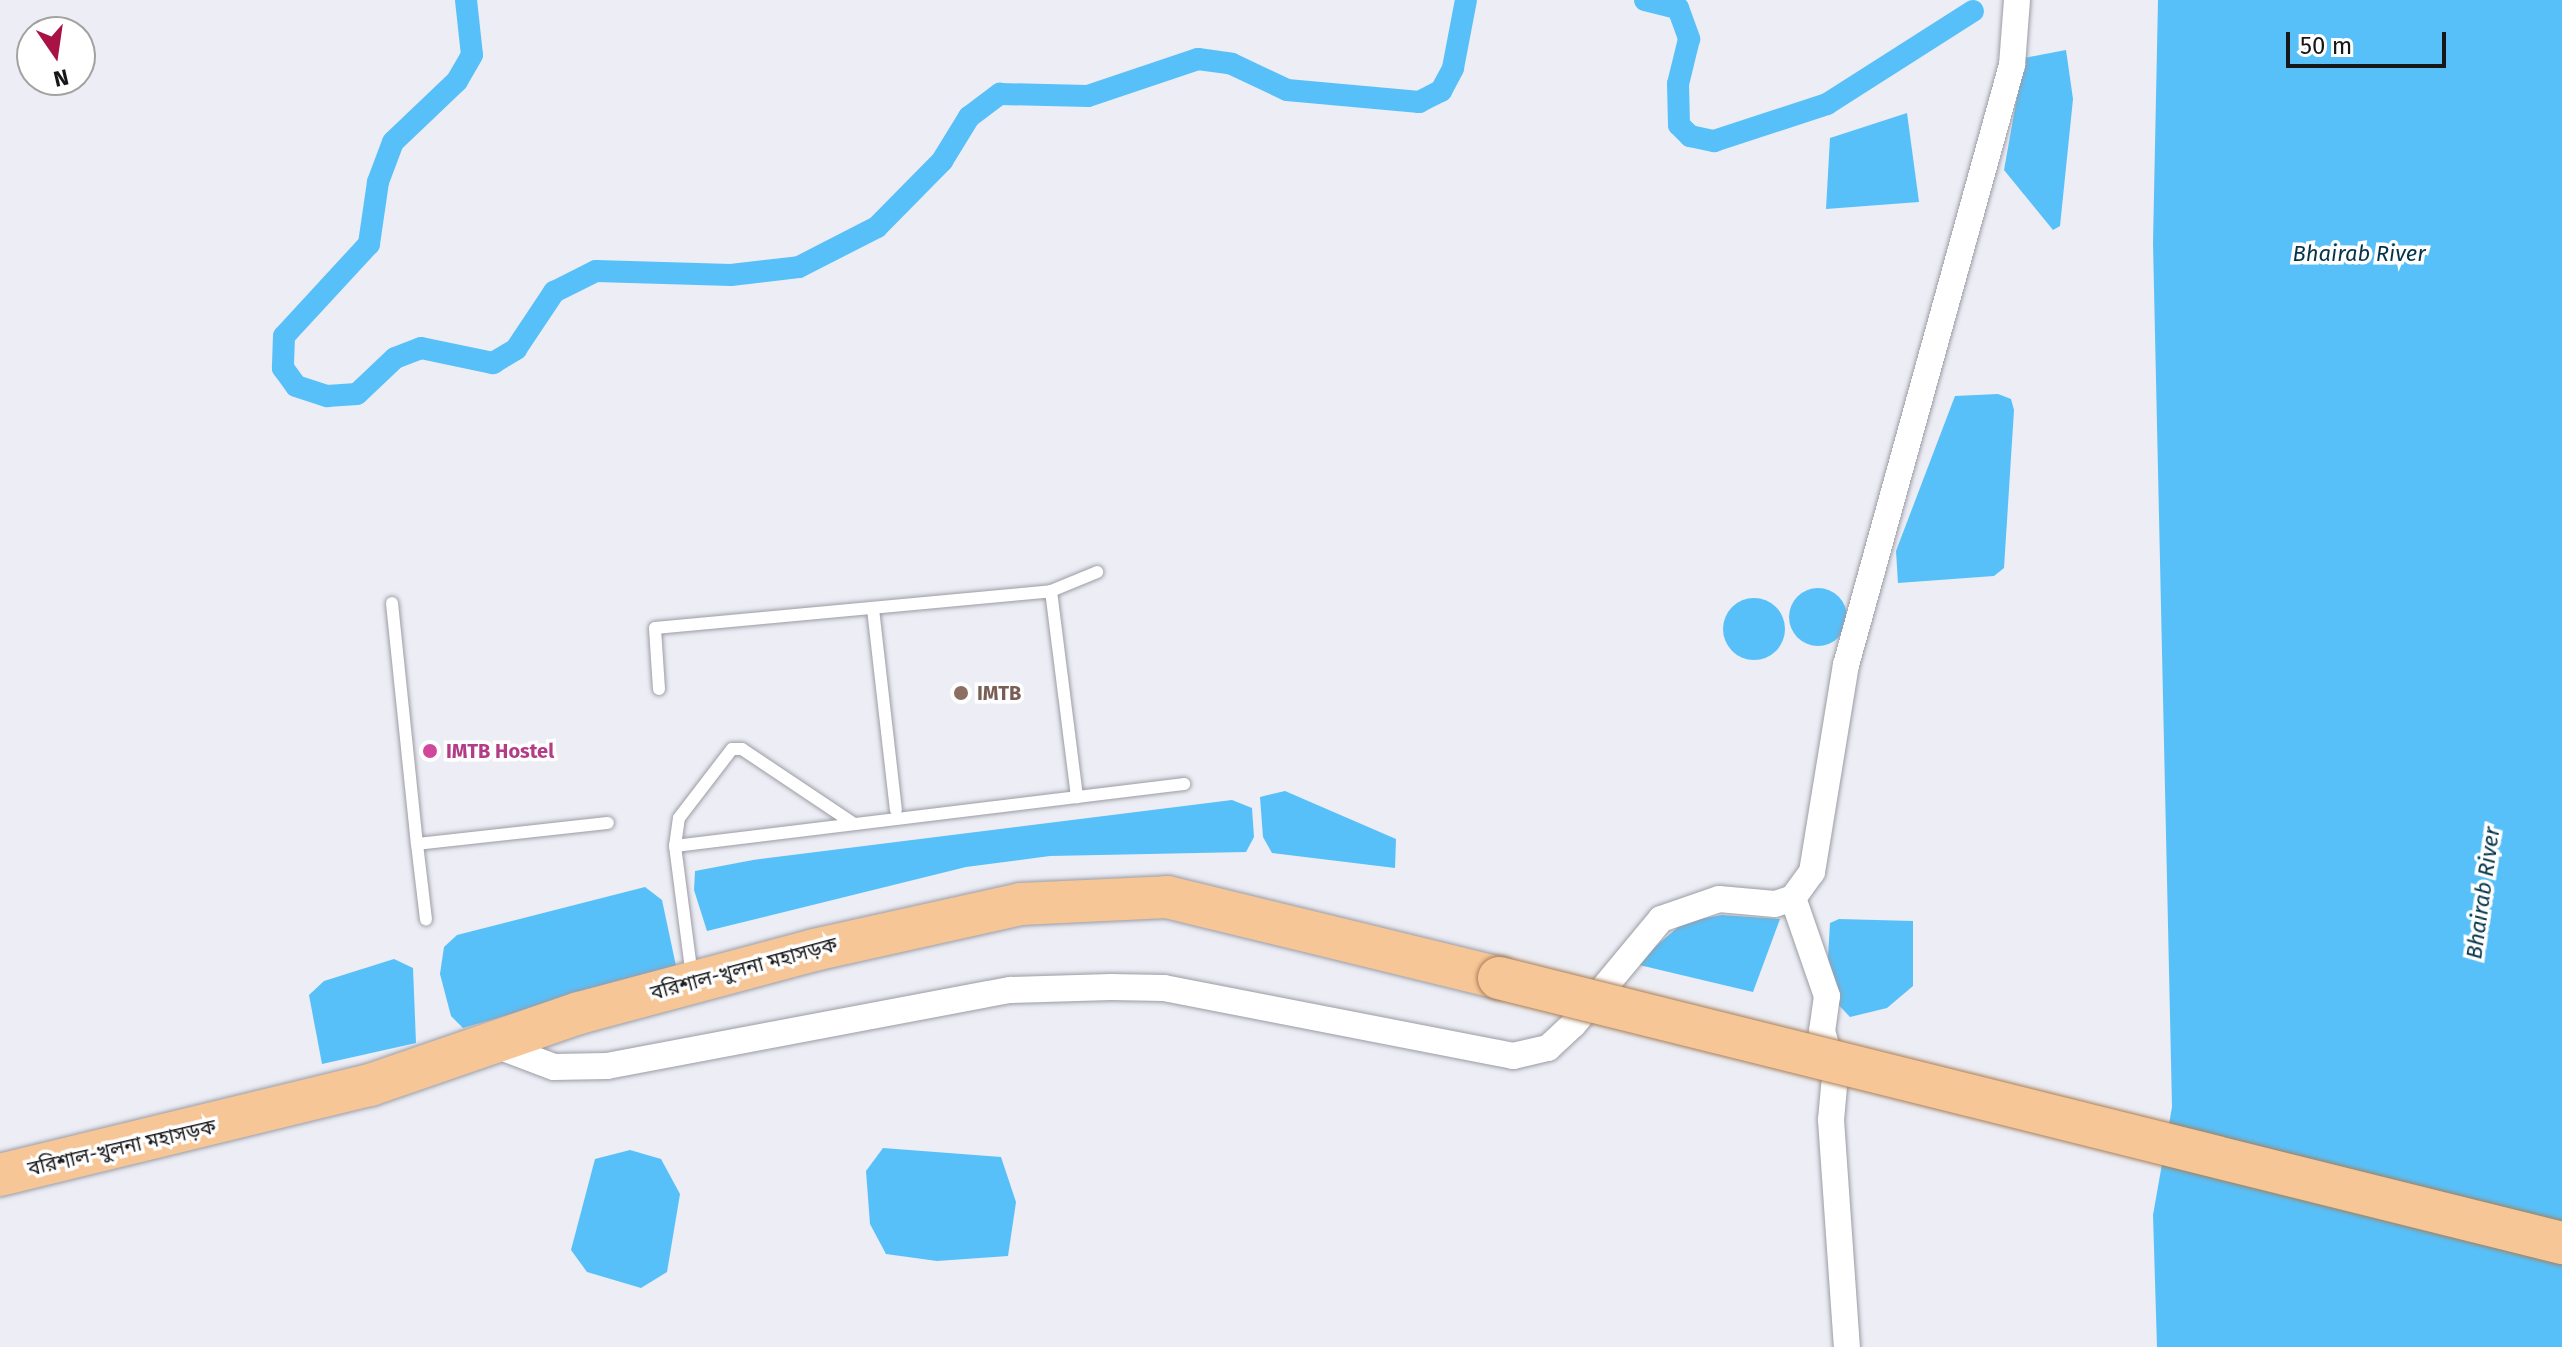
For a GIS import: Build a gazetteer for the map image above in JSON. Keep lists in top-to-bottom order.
{
  "streets": {
    "highway": ["বরিশাল-খুলনা মহাসড়ক"]
  },
  "water": ["Bhairab River"],
  "places": ["IMTB", "IMTB Hostel"],
  "scale_bar": "50 m",
  "north": "bottom"
}
